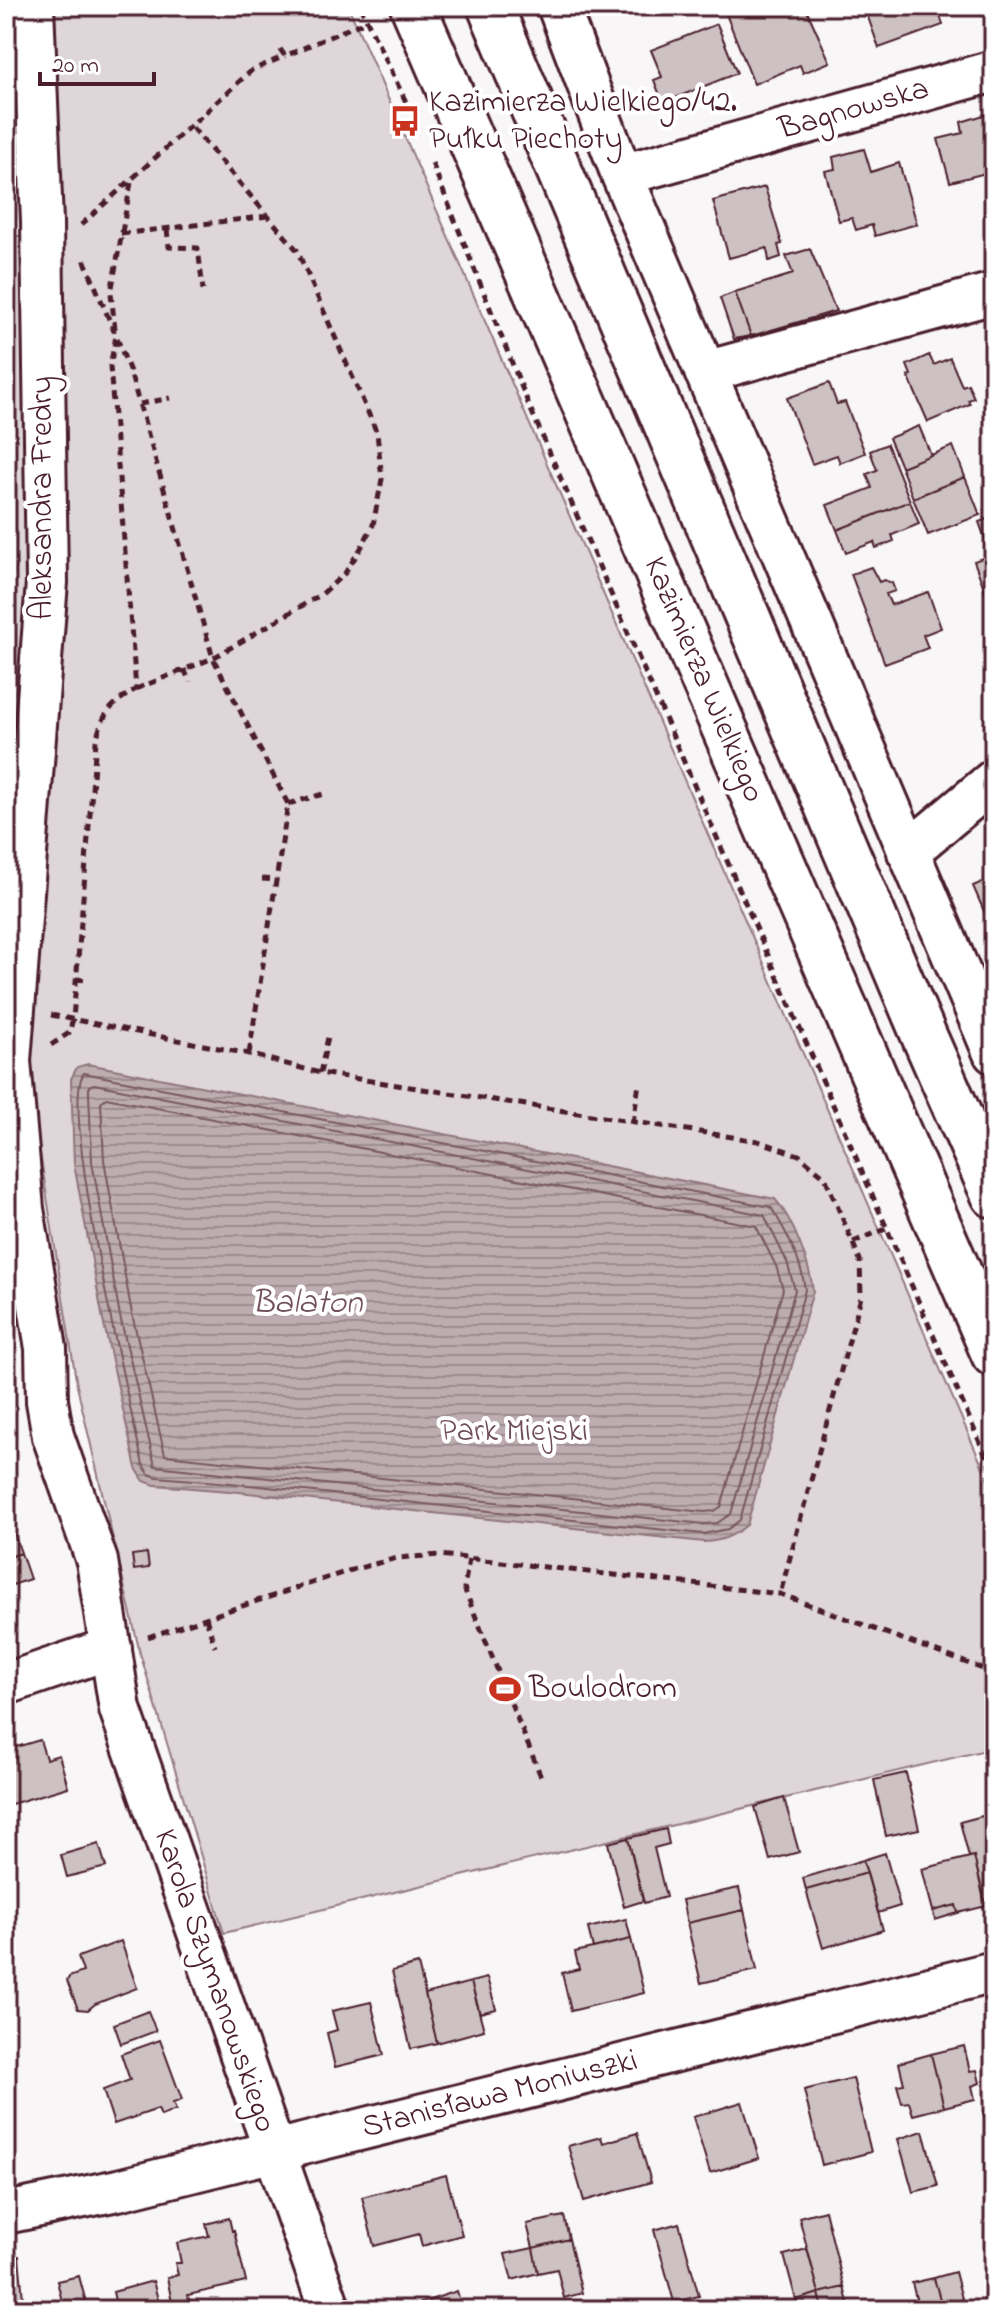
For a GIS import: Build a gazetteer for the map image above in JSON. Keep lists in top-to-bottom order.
{
  "streets": {
    "main road": ["Kazimierza Wielkiego"],
    "street": [
      "Bagnowska",
      "Aleksandra Fredry",
      "Karola Szymanowskiego",
      "Stanisława Moniuszki"
    ]
  },
  "crossings": [
    ["Aleksandra Fredry", "Karola Szymanowskiego"],
    ["Karola Szymanowskiego", "Stanisława Moniuszki"]
  ],
  "water": ["Balaton"],
  "parks": ["Park Miejski"],
  "places": {
    "bus stop": ["Kazimierza Wielkiego/42. Pułku Piechoty"],
    "sports": ["Boulodrom"]
  },
  "scale_bar": "20 m"
}
